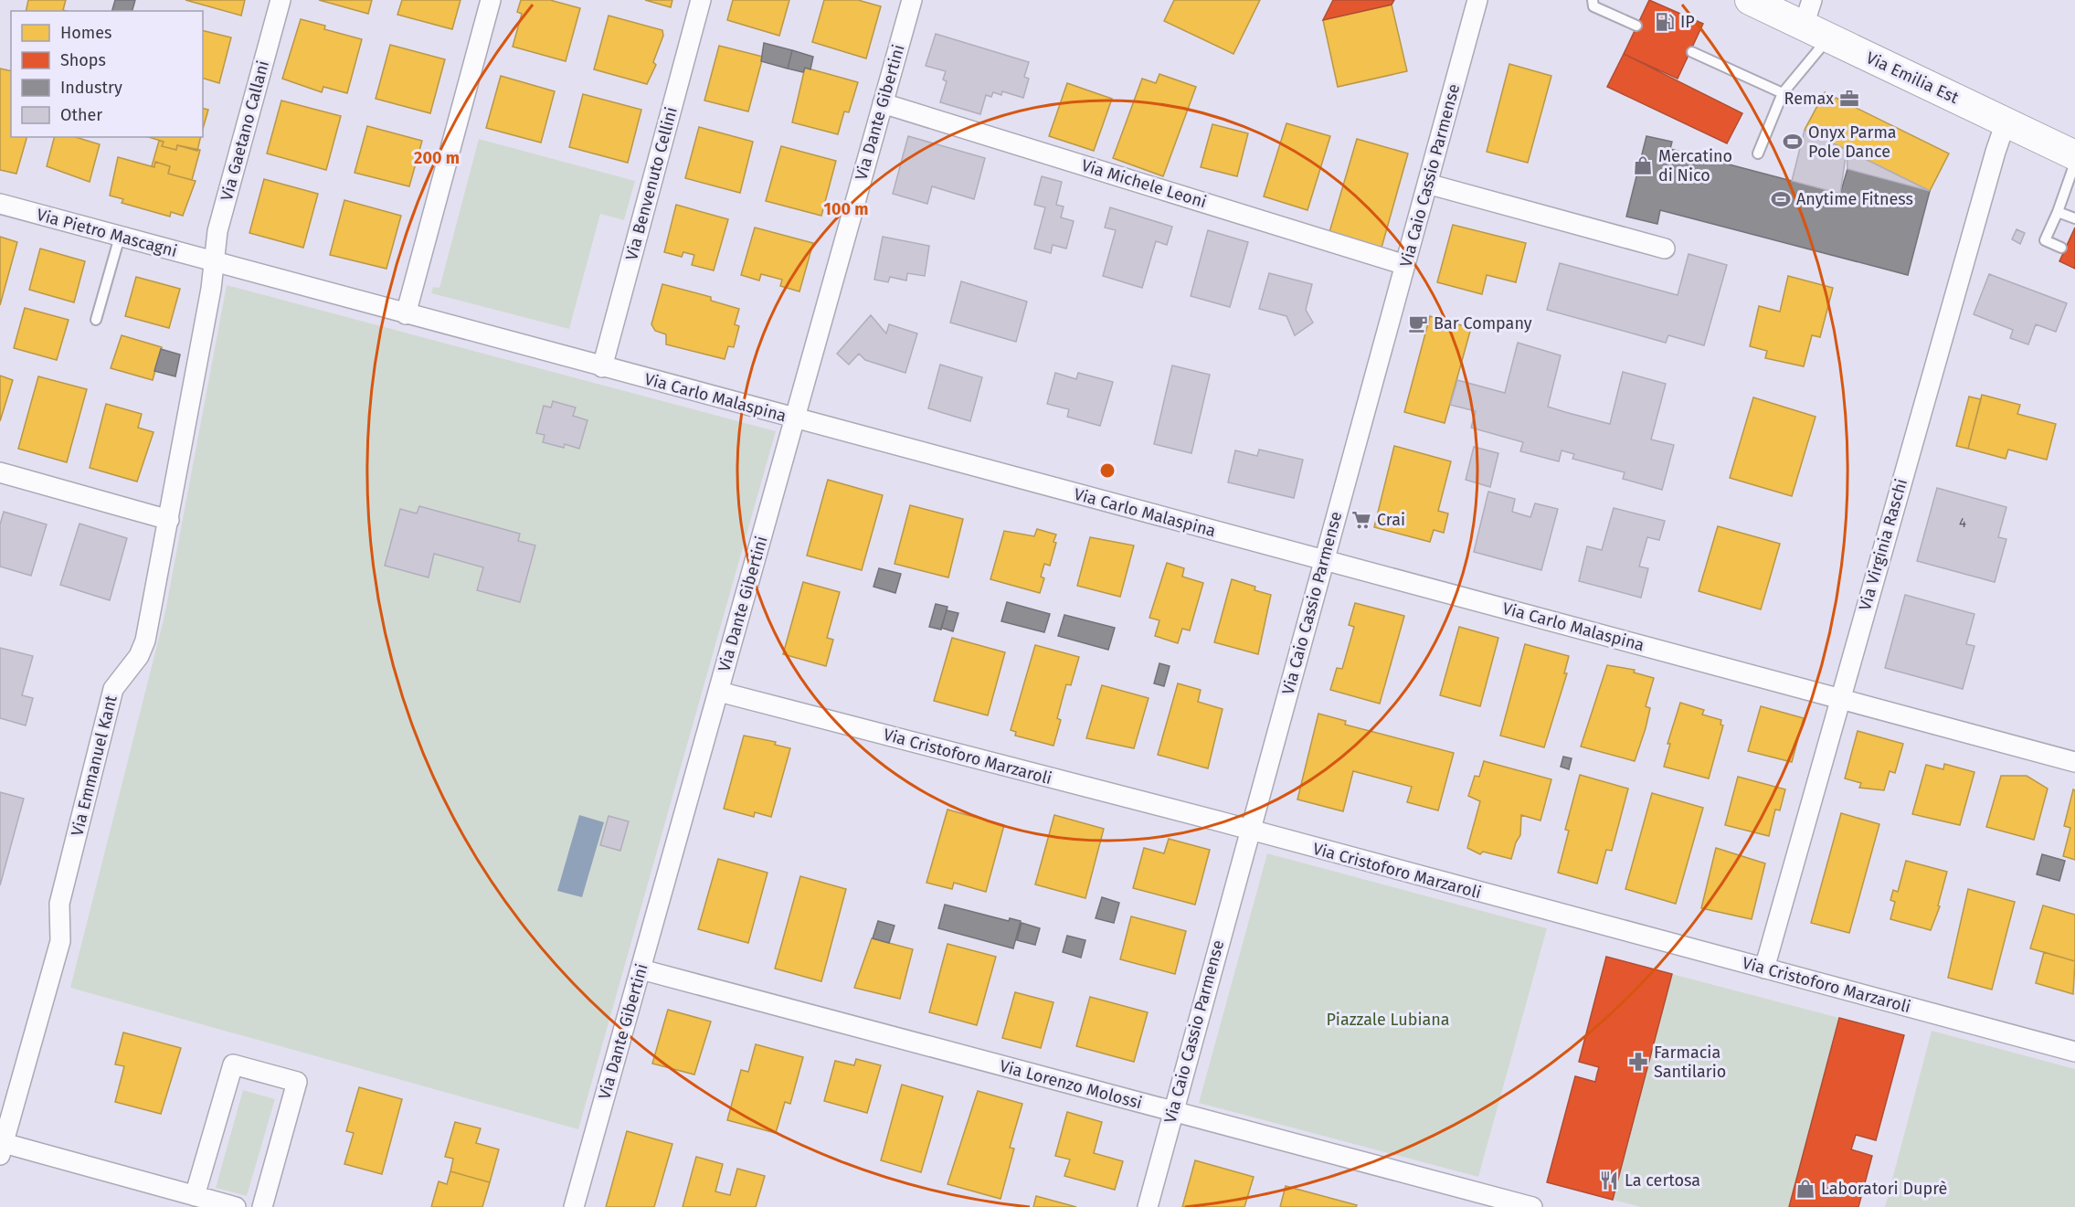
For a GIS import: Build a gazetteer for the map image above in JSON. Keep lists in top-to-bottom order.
{
  "streets": {
    "main road": ["Via Emilia Est"],
    "street": [
      "Via Dante Gibertini",
      "Via Gaetano Callani",
      "Via Caio Cassio Parmense",
      "Via Benvenuto Cellini",
      "Via Michele Leoni",
      "Via Pietro Mascagni",
      "Via Carlo Malaspina",
      "Via Virginia Raschi",
      "Via Cristoforo Marzaroli",
      "Via Emmanuel Kant",
      "Via Lorenzo Molossi"
    ]
  },
  "crossings": [
    ["Via Emilia Est", "Via Virginia Raschi"],
    ["Via Dante Gibertini", "Via Michele Leoni"],
    ["Via Dante Gibertini", "Via Carlo Malaspina"],
    ["Via Dante Gibertini", "Via Cristoforo Marzaroli"],
    ["Via Dante Gibertini", "Via Lorenzo Molossi"],
    ["Via Gaetano Callani", "Via Pietro Mascagni"],
    ["Via Gaetano Callani", "Via Carlo Malaspina"],
    ["Via Gaetano Callani", "Via Emmanuel Kant"],
    ["Via Caio Cassio Parmense", "Via Michele Leoni"],
    ["Via Caio Cassio Parmense", "Via Carlo Malaspina"],
    ["Via Caio Cassio Parmense", "Via Cristoforo Marzaroli"],
    ["Via Caio Cassio Parmense", "Via Lorenzo Molossi"],
    ["Via Benvenuto Cellini", "Via Carlo Malaspina"],
    ["Via Pietro Mascagni", "Via Carlo Malaspina"],
    ["Via Pietro Mascagni", "Via Emmanuel Kant"],
    ["Via Carlo Malaspina", "Via Virginia Raschi"],
    ["Via Carlo Malaspina", "Via Emmanuel Kant"],
    ["Via Virginia Raschi", "Via Cristoforo Marzaroli"]
  ],
  "parks": ["Piazzale Lubiana"],
  "places": {
    "fuel station": ["IP"],
    "office": ["Remax"],
    "sports": ["Onyx Parma Pole Dance", "Anytime Fitness"],
    "shop": ["Mercatino di Nico", "Laboratori Duprè"],
    "cafe": ["Bar Company"],
    "supermarket": ["Crai"],
    "pharmacy": ["Farmacia Santilario"],
    "restaurant": ["La certosa"]
  },
  "house_numbers": ["4"],
  "legend": [
    "Homes",
    "Shops",
    "Industry",
    "Other"
  ],
  "rings": ["200 m", "100 m"]
}
